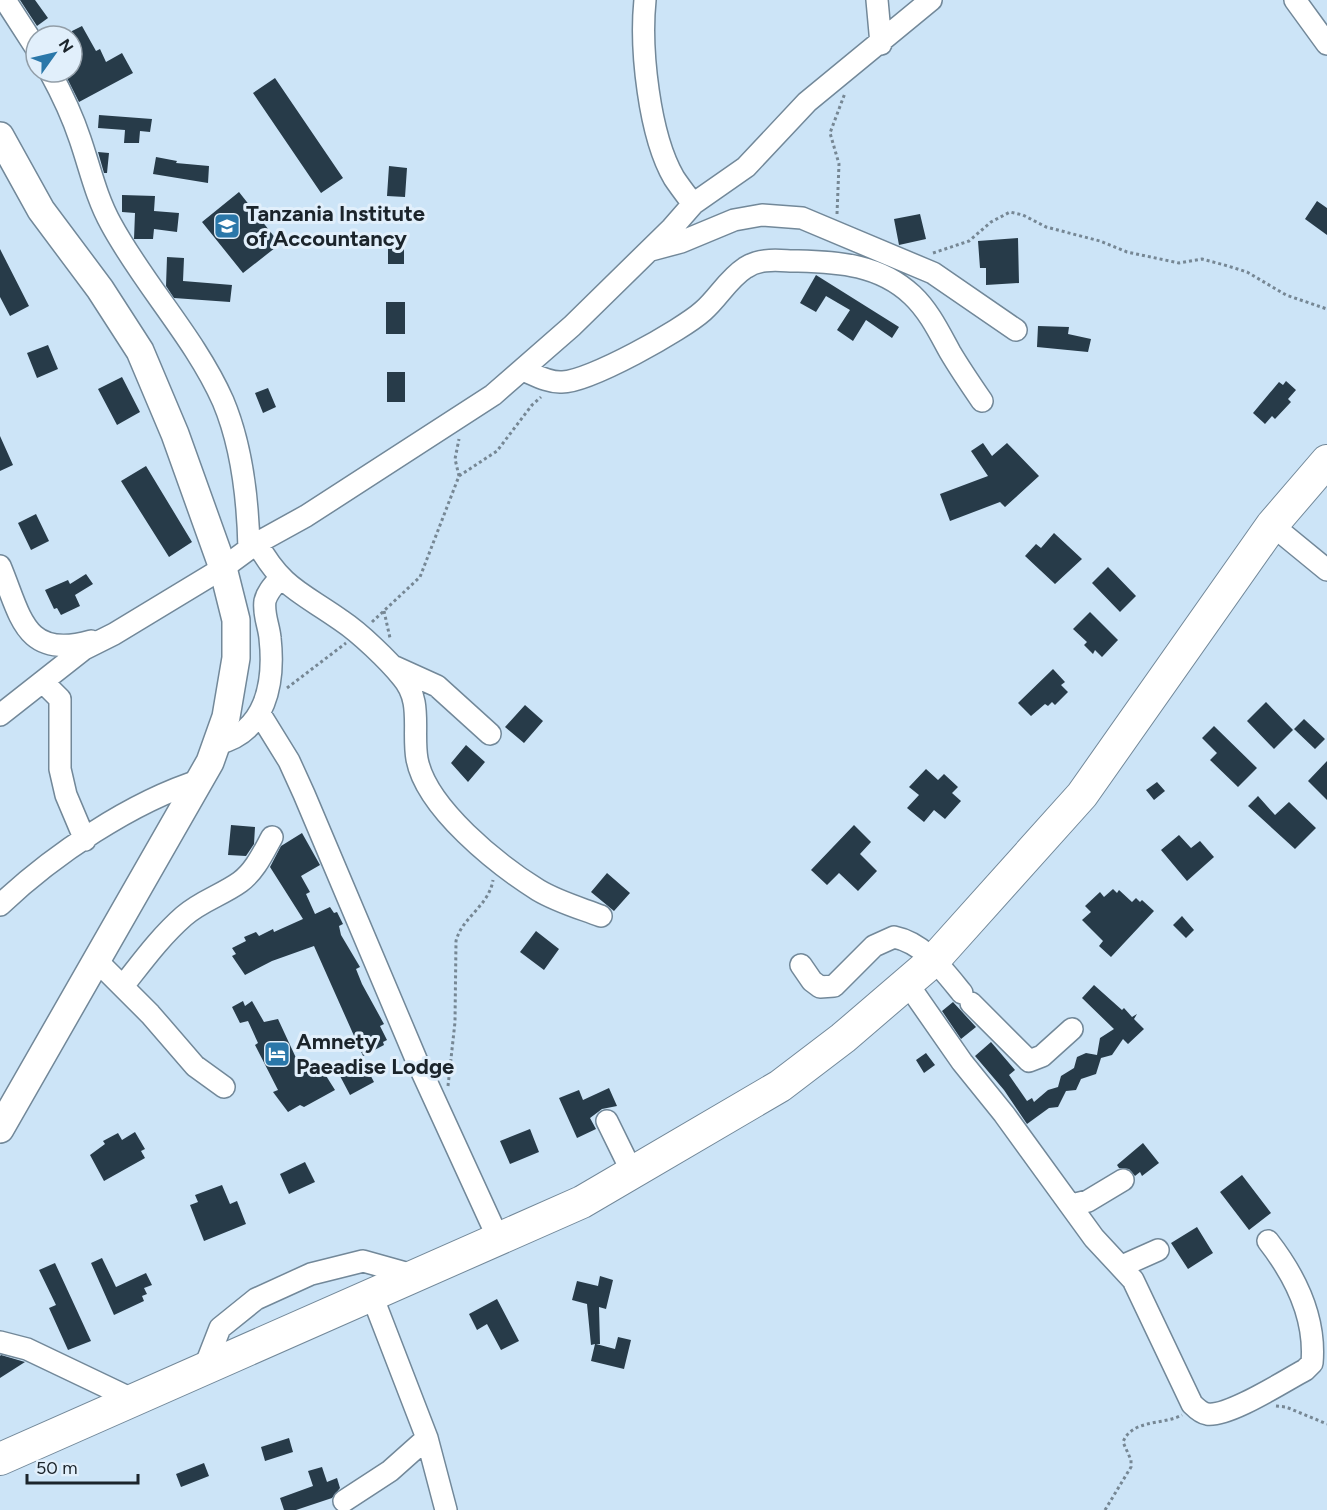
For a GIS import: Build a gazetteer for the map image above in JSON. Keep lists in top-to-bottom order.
{
  "places": {
    "school or university": ["Tanzania Institute of Accountancy"],
    "hotel": ["Amnety Paeadise Lodge"]
  },
  "scale_bar": "50 m",
  "north": "top right"
}
